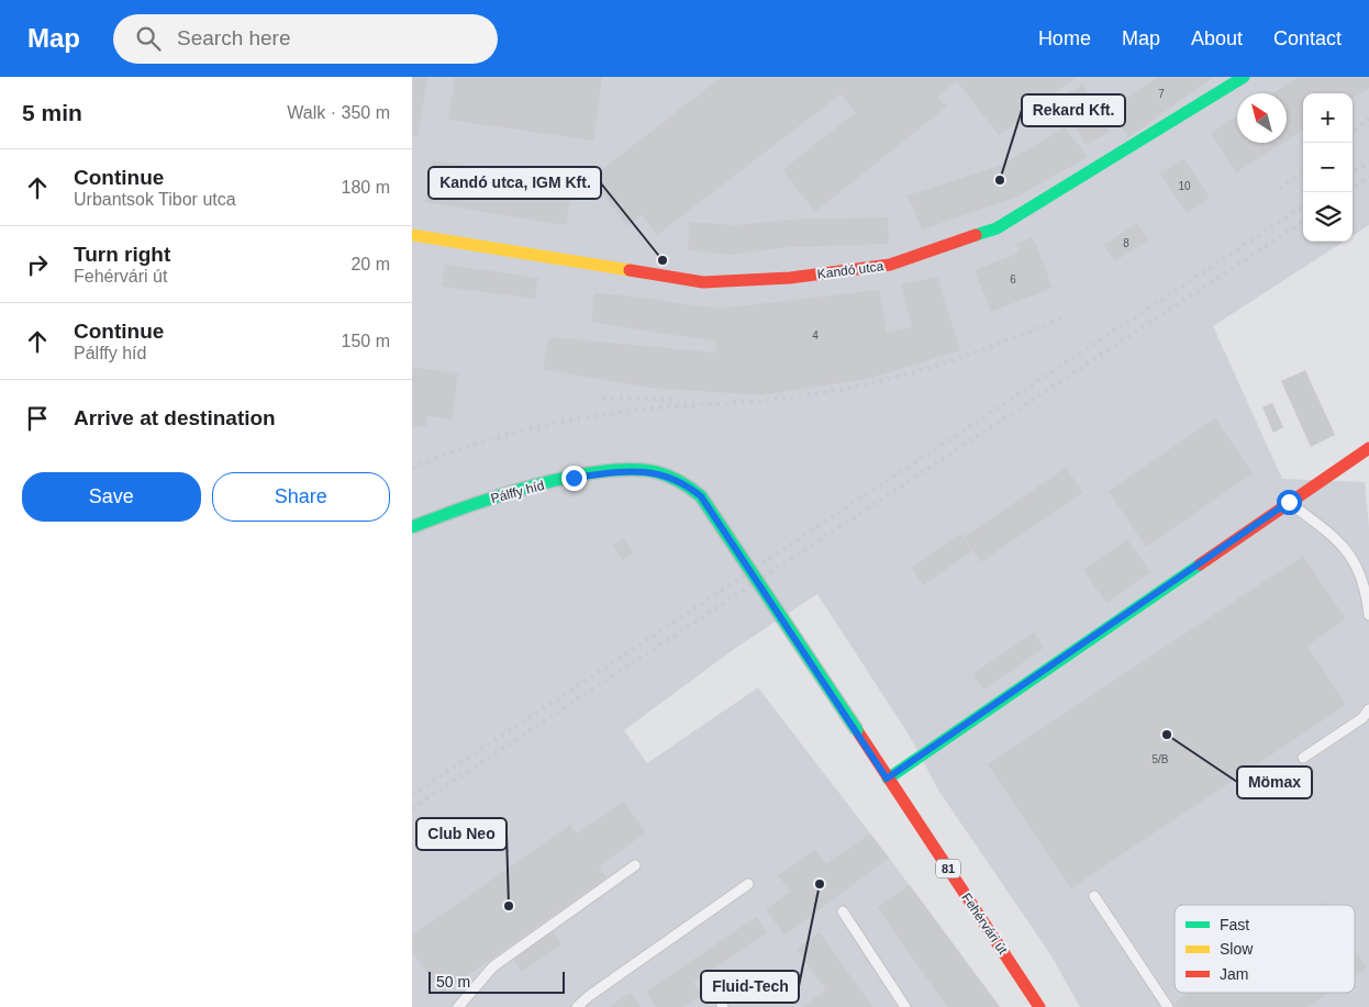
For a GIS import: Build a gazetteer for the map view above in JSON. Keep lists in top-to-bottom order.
{
  "streets": {
    "street": [
      "Kandó utca",
      "Pálffy híd",
      "81",
      "Fehérvári út"
    ]
  },
  "crossings": [
    ["Pálffy híd", "Fehérvári út"]
  ],
  "places": [
    "Rekard Kft.",
    "Kandó utca, IGM Kft.",
    "Mömax",
    "Fluid-Tech",
    "Club Neo"
  ],
  "house_numbers": [
    "7",
    "10",
    "8",
    "6",
    "4",
    "5/B"
  ],
  "legend": ["Fast", "Slow", "Jam"],
  "scale_bar": "50 m",
  "north": "top left",
  "page": {
    "header": "Map",
    "search": "Search here",
    "nav": [
      "Home",
      "Map",
      "About",
      "Contact"
    ],
    "heading": ["5 min", "Walk · 350 m"],
    "map_buttons": ["+", "−"],
    "list": [
      ["Continue", "Urbantsok Tibor utca", "180 m"],
      ["Turn right", "Fehérvári út", "20 m"],
      ["Continue", "Pálffy híd", "150 m"],
      "Arrive at destination"
    ],
    "buttons": ["Save", "Share"],
    "scale": "50 m"
  }
}
